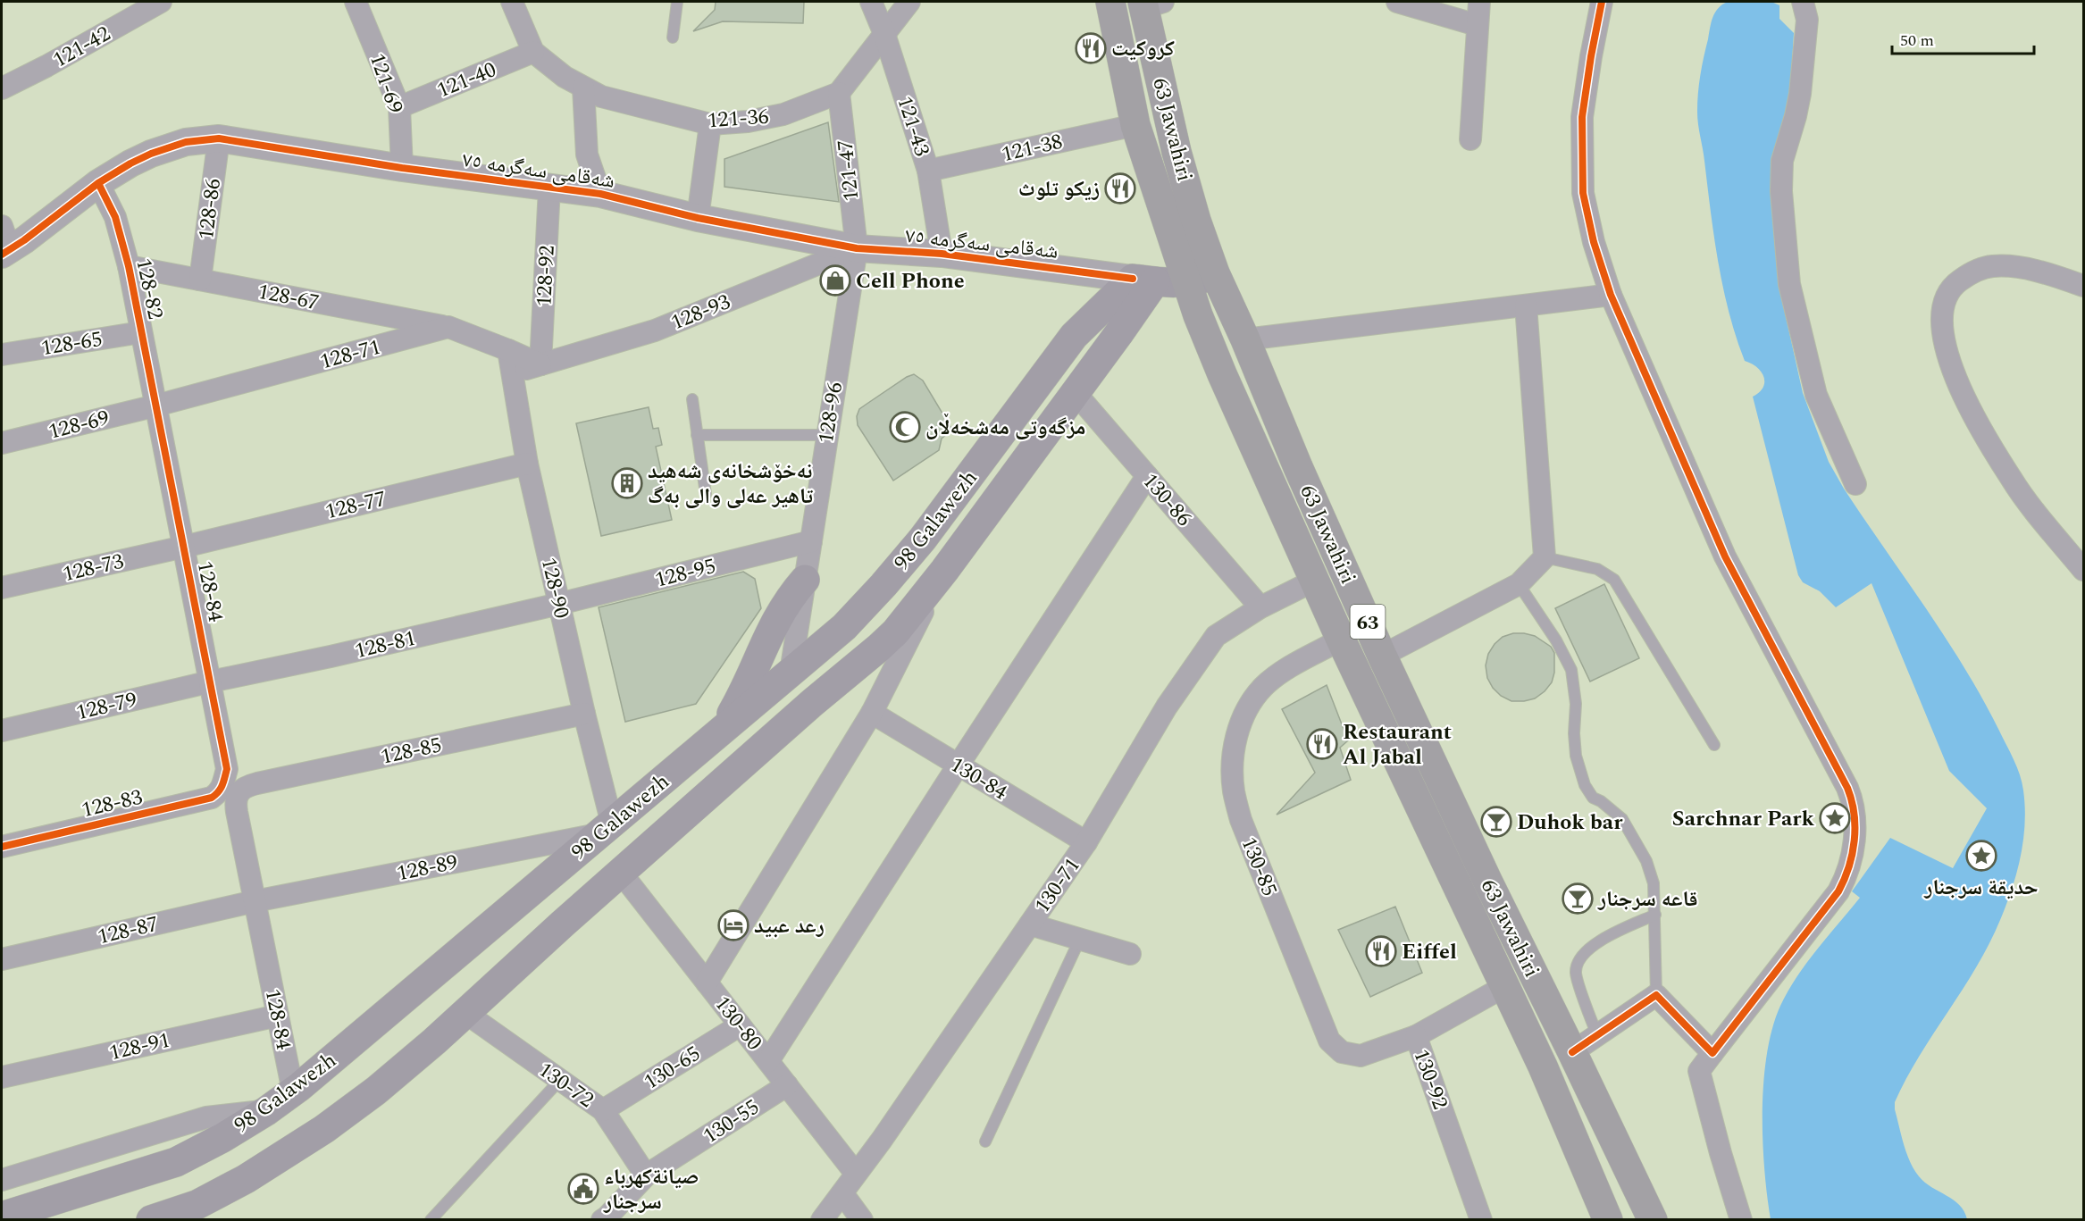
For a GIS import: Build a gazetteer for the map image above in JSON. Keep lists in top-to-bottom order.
{
  "streets": {
    "main road": [
      "63 Jawahiri",
      "شەقامی سەگرمە ٧٥",
      "98 Galawezh",
      "63"
    ],
    "street": [
      "121-42",
      "121-40",
      "121-69",
      "121-36",
      "121-43",
      "121-38",
      "121-47",
      "128-86",
      "128-92",
      "128-82",
      "128-67",
      "128-93",
      "128-65",
      "128-71",
      "128-96",
      "128-69",
      "130-86",
      "128-77",
      "128-73",
      "128-95",
      "128-90",
      "128-84",
      "128-81",
      "128-79",
      "128-85",
      "130-84",
      "128-83",
      "130-85",
      "128-89",
      "130-71",
      "128-87",
      "130-80",
      "128-91",
      "130-65",
      "130-92",
      "130-72",
      "130-55"
    ]
  },
  "crossings": [
    ["121-40", "121-69"],
    ["121-40", "121-36"],
    ["121-69", "شەقامی سەگرمە ٧٥"],
    ["121-36", "121-47"],
    ["121-43", "121-38"],
    ["121-43", "شەقامی سەگرمە ٧٥"],
    ["63 Jawahiri", "121-38"],
    ["63 Jawahiri", "شەقامی سەگرمە ٧٥"],
    ["63 Jawahiri", "130-85"],
    ["63 Jawahiri", "130-71"],
    ["63 Jawahiri", "130-92"],
    ["شەقامی سەگرمە ٧٥", "121-47"],
    ["شەقامی سەگرمە ٧٥", "128-86"],
    ["شەقامی سەگرمە ٧٥", "128-92"],
    ["شەقامی سەگرمە ٧٥", "128-82"],
    ["شەقامی سەگرمە ٧٥", "128-93"],
    ["شەقامی سەگرمە ٧٥", "128-96"],
    ["شەقامی سەگرمە ٧٥", "98 Galawezh"],
    ["121-47", "128-93"],
    ["121-47", "128-96"],
    ["128-86", "128-67"],
    ["128-92", "128-93"],
    ["128-82", "128-67"],
    ["128-82", "128-65"],
    ["128-82", "128-71"],
    ["128-82", "128-69"],
    ["128-82", "128-84"],
    ["128-67", "128-71"],
    ["128-93", "128-96"],
    ["128-93", "128-90"],
    ["128-71", "128-69"],
    ["128-71", "128-84"],
    ["128-96", "98 Galawezh"],
    ["128-96", "128-95"],
    ["128-69", "128-84"],
    ["130-86", "98 Galawezh"],
    ["130-86", "130-71"],
    ["128-77", "128-73"],
    ["128-77", "128-90"],
    ["128-77", "128-84"],
    ["98 Galawezh", "128-90"],
    ["98 Galawezh", "128-84"],
    ["98 Galawezh", "128-89"],
    ["98 Galawezh", "130-80"],
    ["98 Galawezh", "130-72"],
    ["128-73", "128-84"],
    ["128-95", "128-90"],
    ["128-95", "128-81"],
    ["128-90", "128-81"],
    ["128-90", "128-85"],
    ["128-90", "128-89"],
    ["128-84", "128-81"],
    ["128-84", "128-79"],
    ["128-84", "128-85"],
    ["128-84", "128-83"],
    ["128-84", "128-89"],
    ["128-84", "128-87"],
    ["128-84", "128-91"],
    ["128-81", "128-79"],
    ["128-85", "128-83"],
    ["130-84", "130-71"],
    ["130-85", "130-92"],
    ["128-89", "128-87"],
    ["130-71", "130-80"],
    ["130-80", "130-65"],
    ["130-80", "130-55"],
    ["130-65", "130-72"],
    ["130-72", "130-55"]
  ],
  "places": {
    "restaurant": [
      "كروكيت",
      "زيكو تلوث",
      "Restaurant Al Jabal",
      "Eiffel"
    ],
    "shop": ["Cell Phone"],
    "mosque": ["مزگەوتی مەشخەڵان"],
    "building": ["نەخۆشخانەی شەهید تاهیر عەلی والی بەگ"],
    "place": ["Sarchnar Park", "حديقة سرجنار"],
    "bar": ["Duhok bar", "قاعه سرجنار"],
    "hotel": ["رعد عبيد"],
    "public building": ["صيانةكهرباء سرجنار"]
  },
  "scale_bar": "50 m"
}
